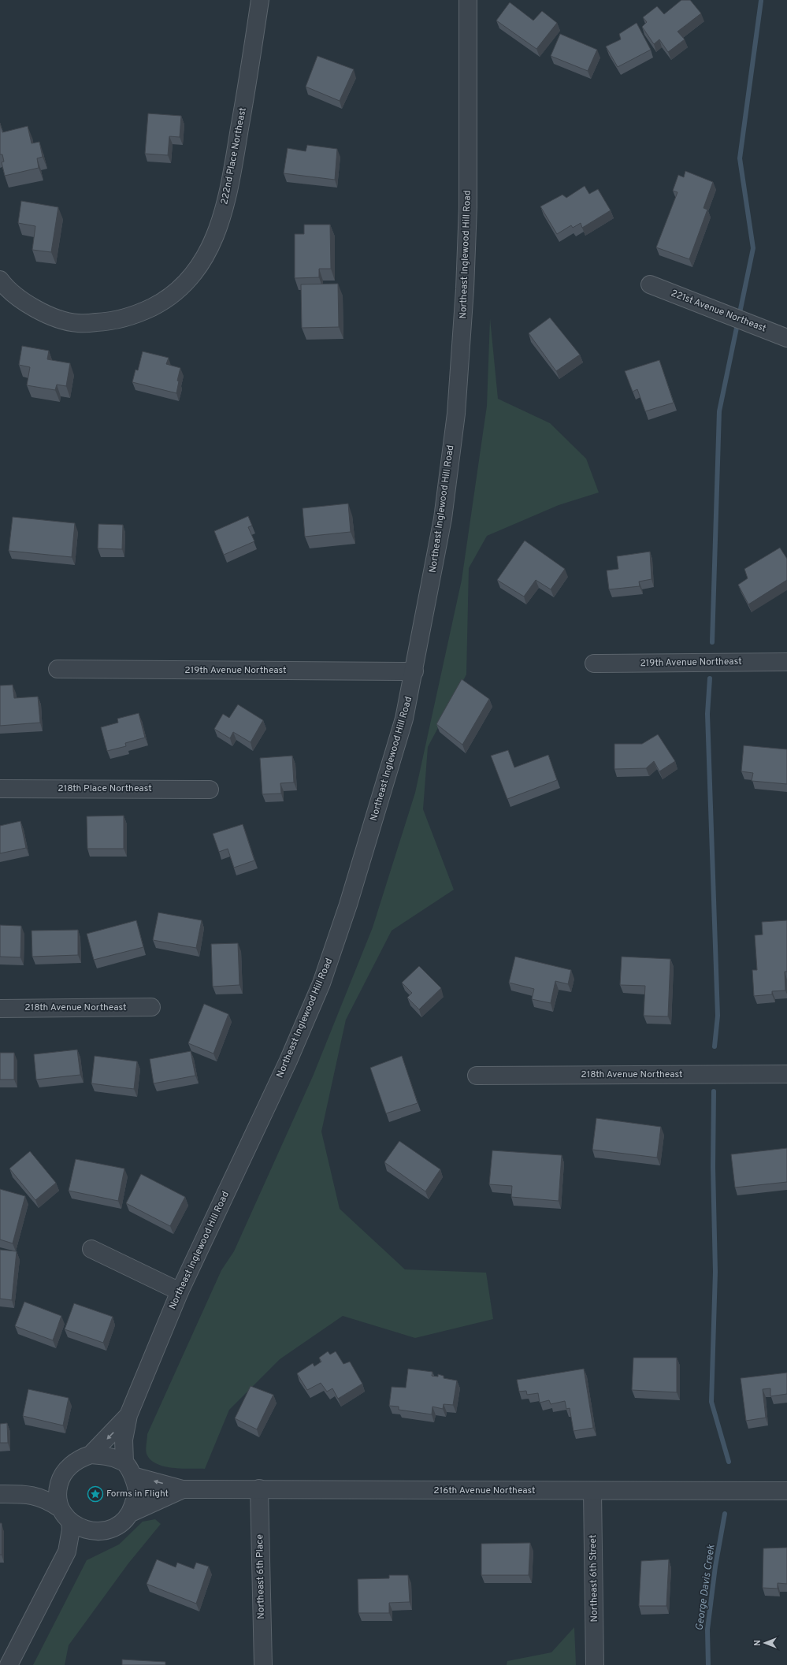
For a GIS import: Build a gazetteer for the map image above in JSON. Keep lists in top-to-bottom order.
{
  "streets": {
    "street": [
      "222nd Place Northeast",
      "Northeast Inglewood Hill Road",
      "221st Avenue Northeast",
      "219th Avenue Northeast",
      "218th Place Northeast",
      "218th Avenue Northeast",
      "216th Avenue Northeast",
      "Northeast 6th Place",
      "Northeast 6th Street"
    ]
  },
  "crossings": [
    ["Northeast Inglewood Hill Road", "219th Avenue Northeast"],
    ["Northeast Inglewood Hill Road", "216th Avenue Northeast"],
    ["216th Avenue Northeast", "Northeast 6th Place"],
    ["216th Avenue Northeast", "Northeast 6th Street"]
  ],
  "water": ["George Davis Creek"],
  "places": {
    "place": ["Forms in Flight"]
  },
  "north": "left"
}
